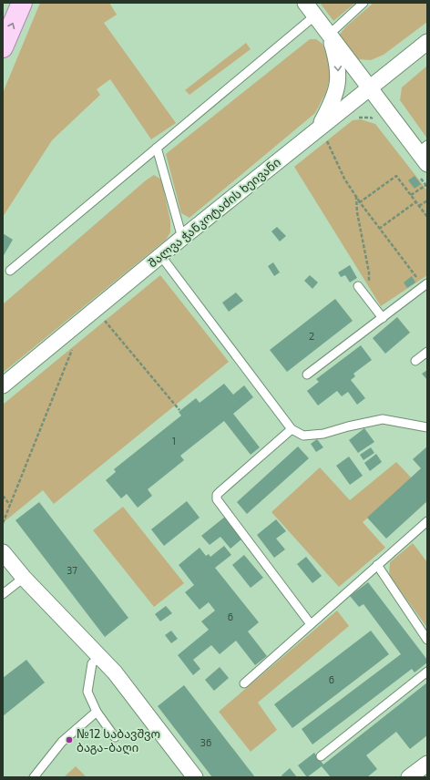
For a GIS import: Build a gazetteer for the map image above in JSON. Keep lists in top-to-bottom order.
{
  "streets": {
    "street": ["შალვა ჭანკოტაძის ხეივანი"]
  },
  "places": ["№12 საბავშვო ბაგა-ბაღი"],
  "house_numbers": [
    "2",
    "1",
    "37",
    "6",
    "6",
    "36"
  ]
}
